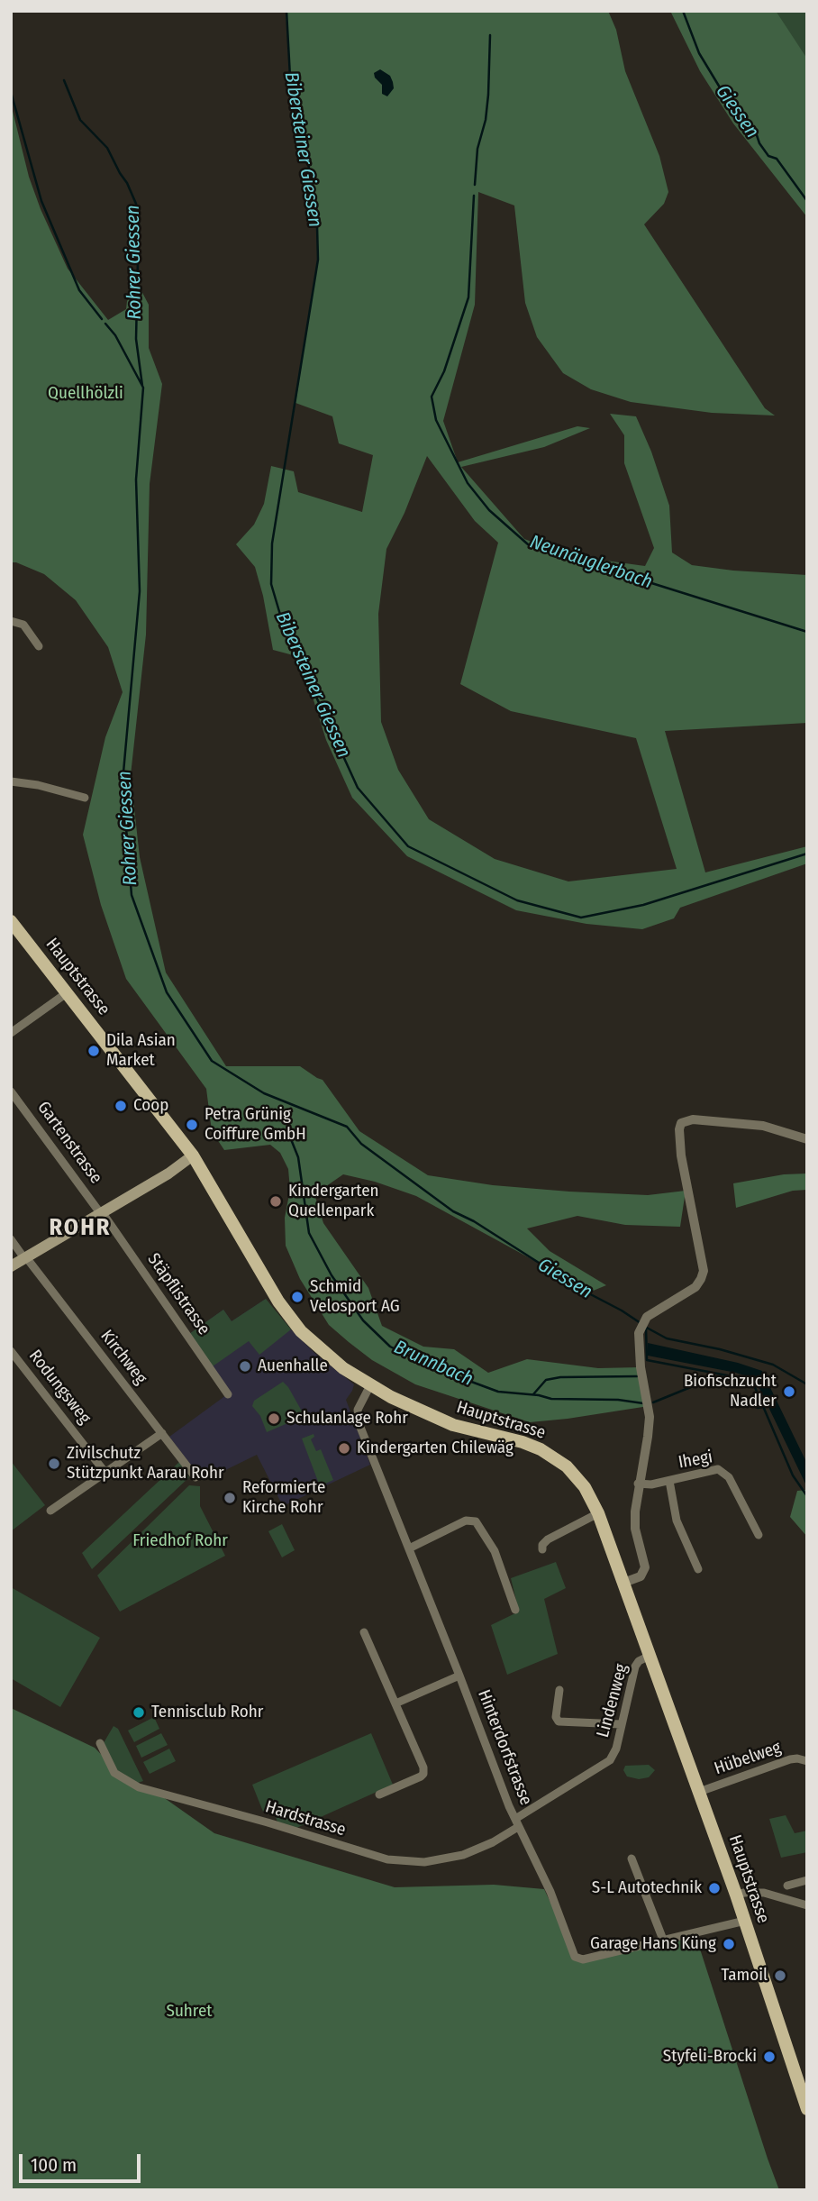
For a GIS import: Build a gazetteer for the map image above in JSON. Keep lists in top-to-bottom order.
{
  "streets": {
    "main road": ["Hauptstrasse"],
    "street": [
      "Gartenstrasse",
      "Stäpflistrasse",
      "Kirchweg",
      "Rodungsweg",
      "Ihegi",
      "Lindenweg",
      "Hinterdorfstrasse",
      "Hübelweg",
      "Hardstrasse"
    ]
  },
  "crossings": [
    ["Hauptstrasse", "Lindenweg"],
    ["Hauptstrasse", "Hinterdorfstrasse"],
    ["Hauptstrasse", "Hübelweg"],
    ["Gartenstrasse", "Stäpflistrasse"],
    ["Lindenweg", "Hinterdorfstrasse"],
    ["Lindenweg", "Hardstrasse"],
    ["Hinterdorfstrasse", "Hardstrasse"]
  ],
  "districts": ["ROHR"],
  "water": [
    "Giessen",
    "Bibersteiner Giessen",
    "Rohrer Giessen",
    "Neunäuglerbach",
    "Brunnbach"
  ],
  "parks": ["Quellhölzli", "Friedhof Rohr", "Suhret"],
  "places": [
    "Dila Asian Market",
    "Coop",
    "Petra Grünig Coiffure GmbH",
    "Kindergarten Quellenpark",
    "Schmid Velosport AG",
    "Auenhalle",
    "Biofischzucht Nadler",
    "Schulanlage Rohr",
    "Kindergarten Chilewäg",
    "Zivilschutz Stützpunkt Aarau Rohr",
    "Reformierte Kirche Rohr",
    "Tennisclub Rohr",
    "S-L Autotechnik",
    "Garage Hans Küng",
    "Tamoil",
    "Styfeli-Brocki"
  ],
  "scale_bar": "100 m"
}
